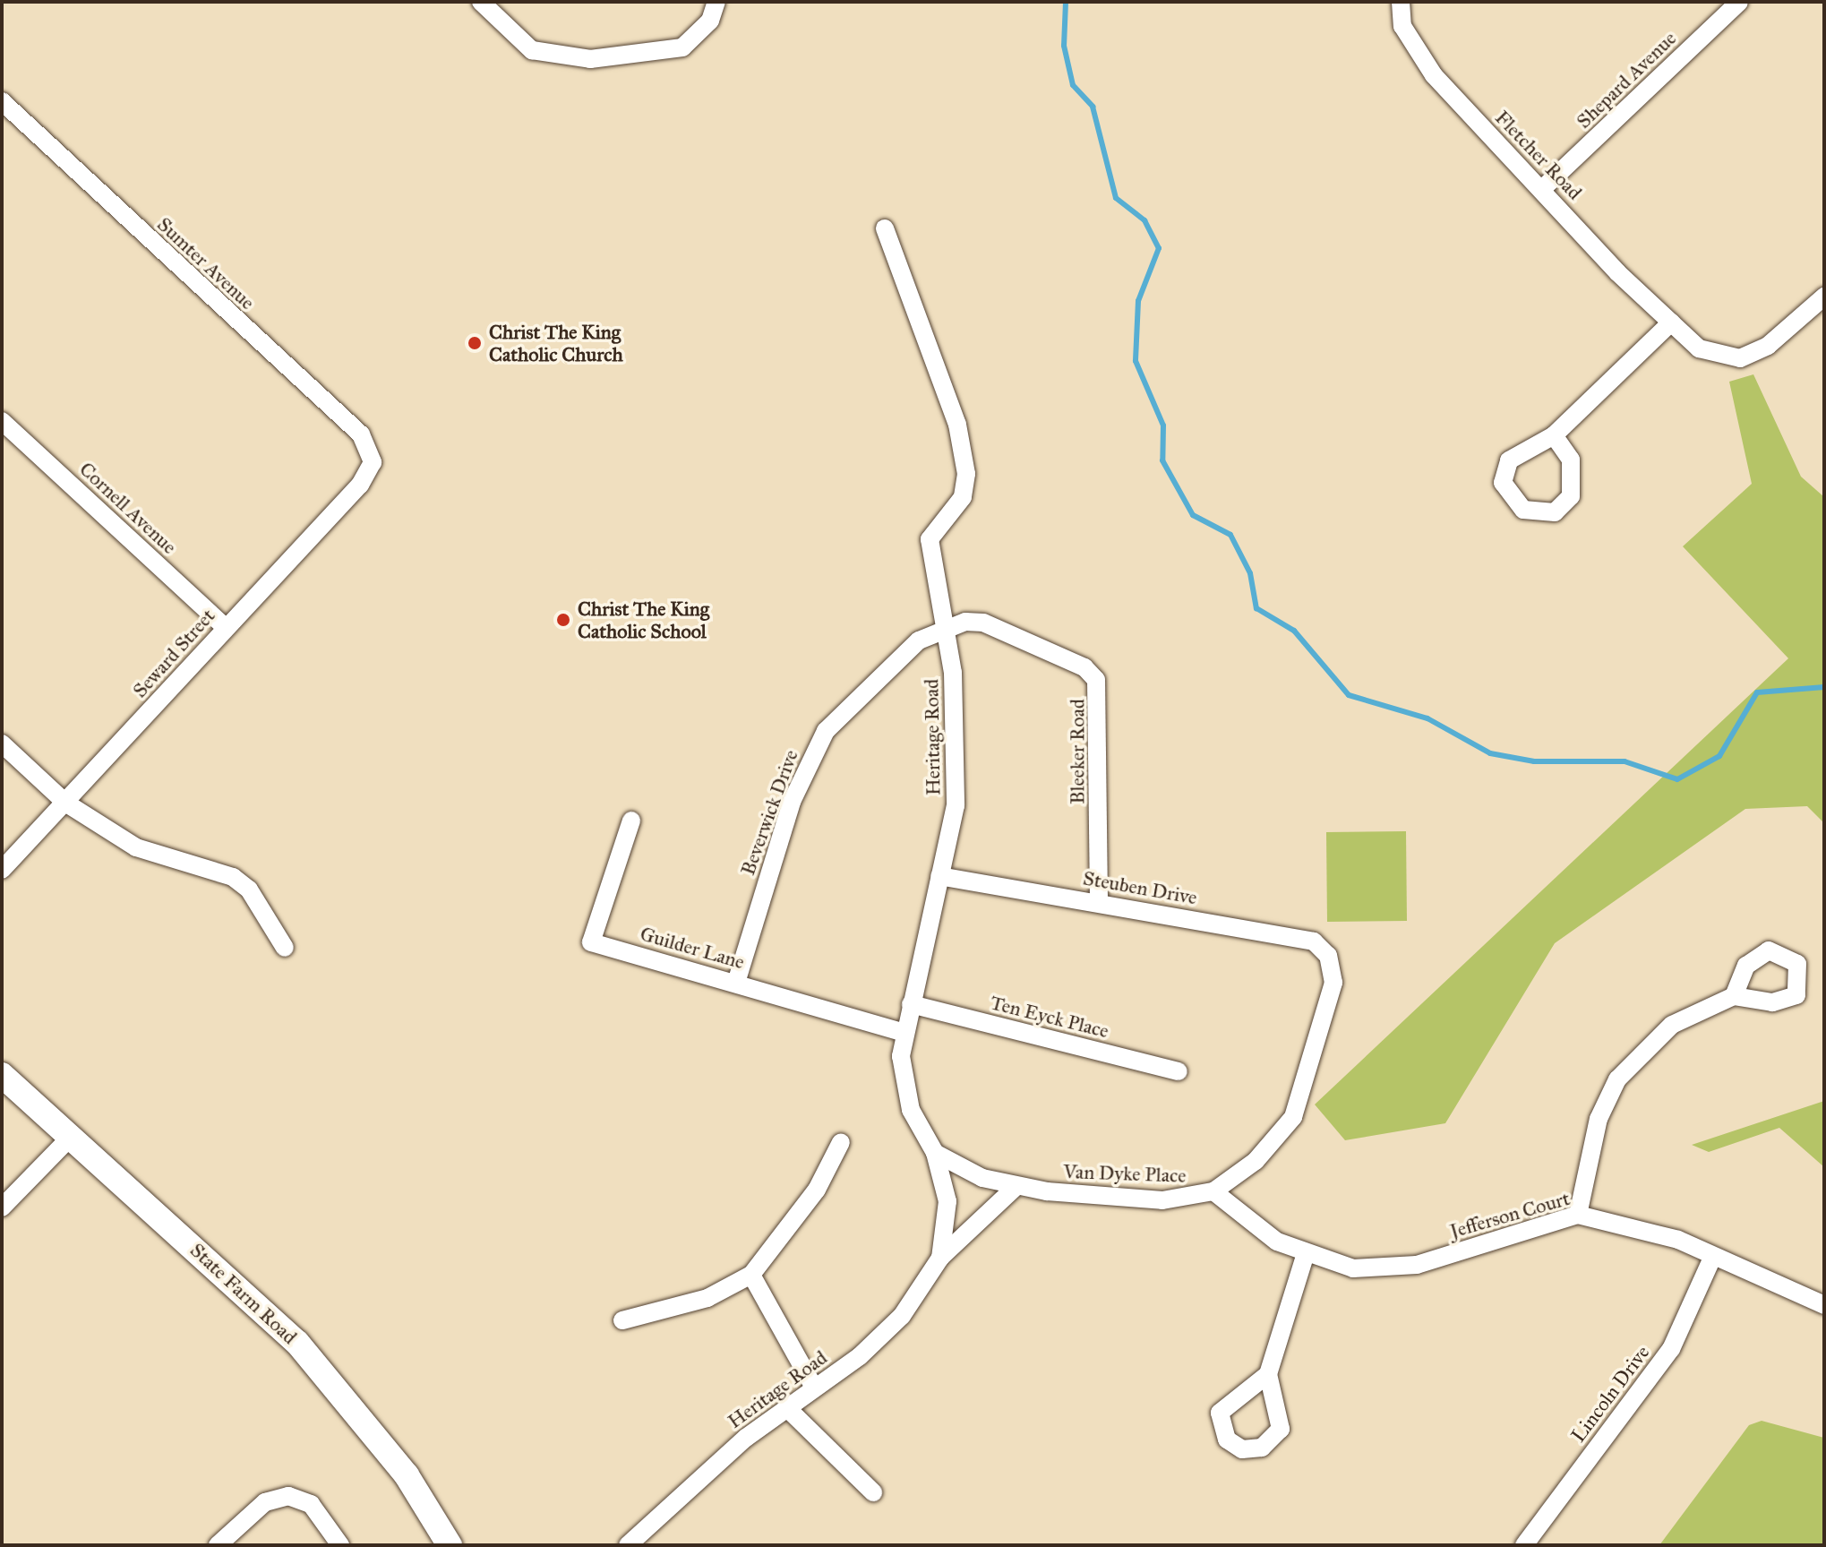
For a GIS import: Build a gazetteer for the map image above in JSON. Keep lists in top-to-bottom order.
{
  "streets": {
    "main road": ["State Farm Road"],
    "street": [
      "Shepard Avenue",
      "Fletcher Road",
      "Sumter Avenue",
      "Cornell Avenue",
      "Seward Street",
      "Heritage Road",
      "Bleeker Road",
      "Beverwick Drive",
      "Steuben Drive",
      "Guilder Lane",
      "Ten Eyck Place",
      "Van Dyke Place",
      "Jefferson Court",
      "Lincoln Drive"
    ]
  },
  "crossings": [
    ["Shepard Avenue", "Fletcher Road"],
    ["Sumter Avenue", "Seward Street"],
    ["Cornell Avenue", "Seward Street"],
    ["Heritage Road", "Bleeker Road"],
    ["Heritage Road", "Beverwick Drive"],
    ["Heritage Road", "Steuben Drive"],
    ["Heritage Road", "Guilder Lane"],
    ["Heritage Road", "Ten Eyck Place"],
    ["Heritage Road", "Van Dyke Place"],
    ["Bleeker Road", "Beverwick Drive"],
    ["Bleeker Road", "Steuben Drive"],
    ["Beverwick Drive", "Guilder Lane"],
    ["Steuben Drive", "Van Dyke Place"],
    ["Van Dyke Place", "Jefferson Court"],
    ["Jefferson Court", "Lincoln Drive"]
  ],
  "places": ["Christ The King Catholic Church", "Christ The King Catholic School"]
}
